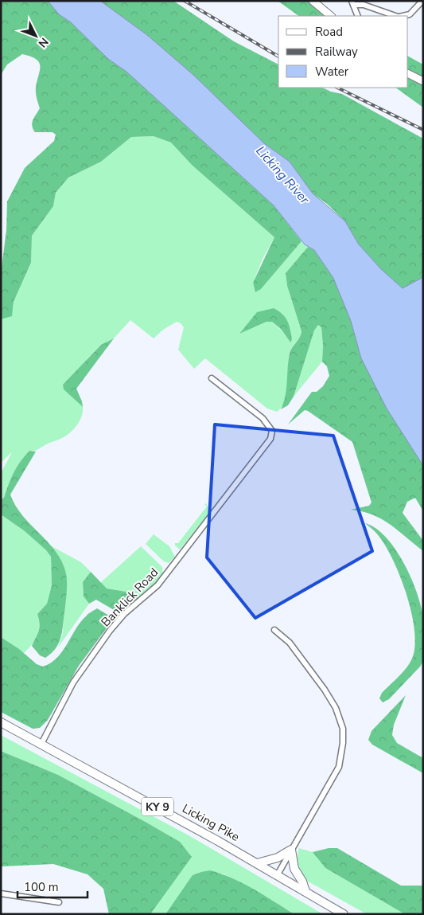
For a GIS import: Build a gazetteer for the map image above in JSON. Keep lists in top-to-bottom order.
{
  "streets": {
    "main road": ["KY 9", "Licking Pike"],
    "street": ["Banklick Road"]
  },
  "crossings": [
    ["Banklick Road", "Licking Pike"]
  ],
  "water": ["Licking River"],
  "legend": ["Road", "Railway", "Water"],
  "scale_bar": "100 m",
  "north": "bottom right"
}
